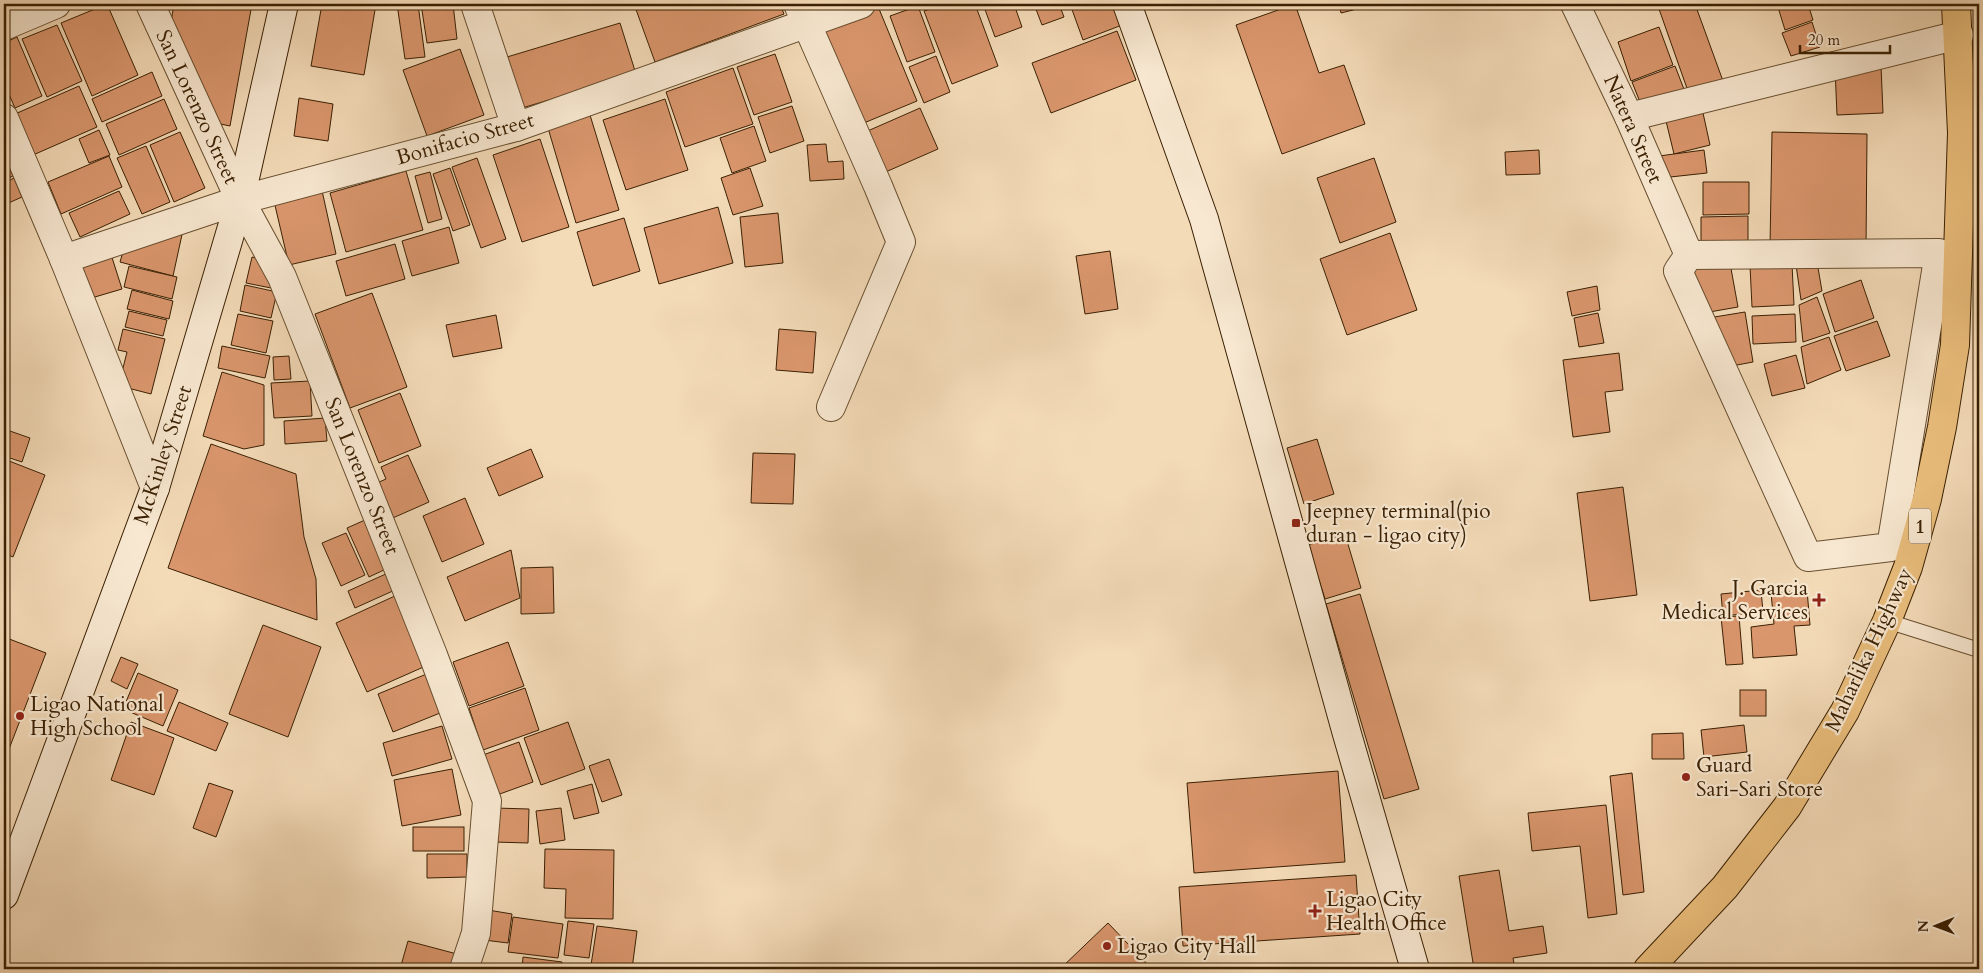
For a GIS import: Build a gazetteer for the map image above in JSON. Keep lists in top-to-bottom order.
{
  "streets": {
    "highway": ["1", "Maharlika Highway"],
    "street": [
      "San Lorenzo Street",
      "Natera Street",
      "Bonifacio Street",
      "McKinley Street"
    ]
  },
  "crossings": [
    ["San Lorenzo Street", "Bonifacio Street"],
    ["San Lorenzo Street", "McKinley Street"],
    ["Bonifacio Street", "McKinley Street"]
  ],
  "places": {
    "transit": ["Jeepney terminal(pio duran - ligao city)"],
    "health": ["J. Garcia Medical Services", "Ligao City Health Office"],
    "other": ["Ligao National High School", "Guard Sari-Sari Store", "Ligao City Hall"]
  },
  "scale_bar": "20 m",
  "north": "left"
}
